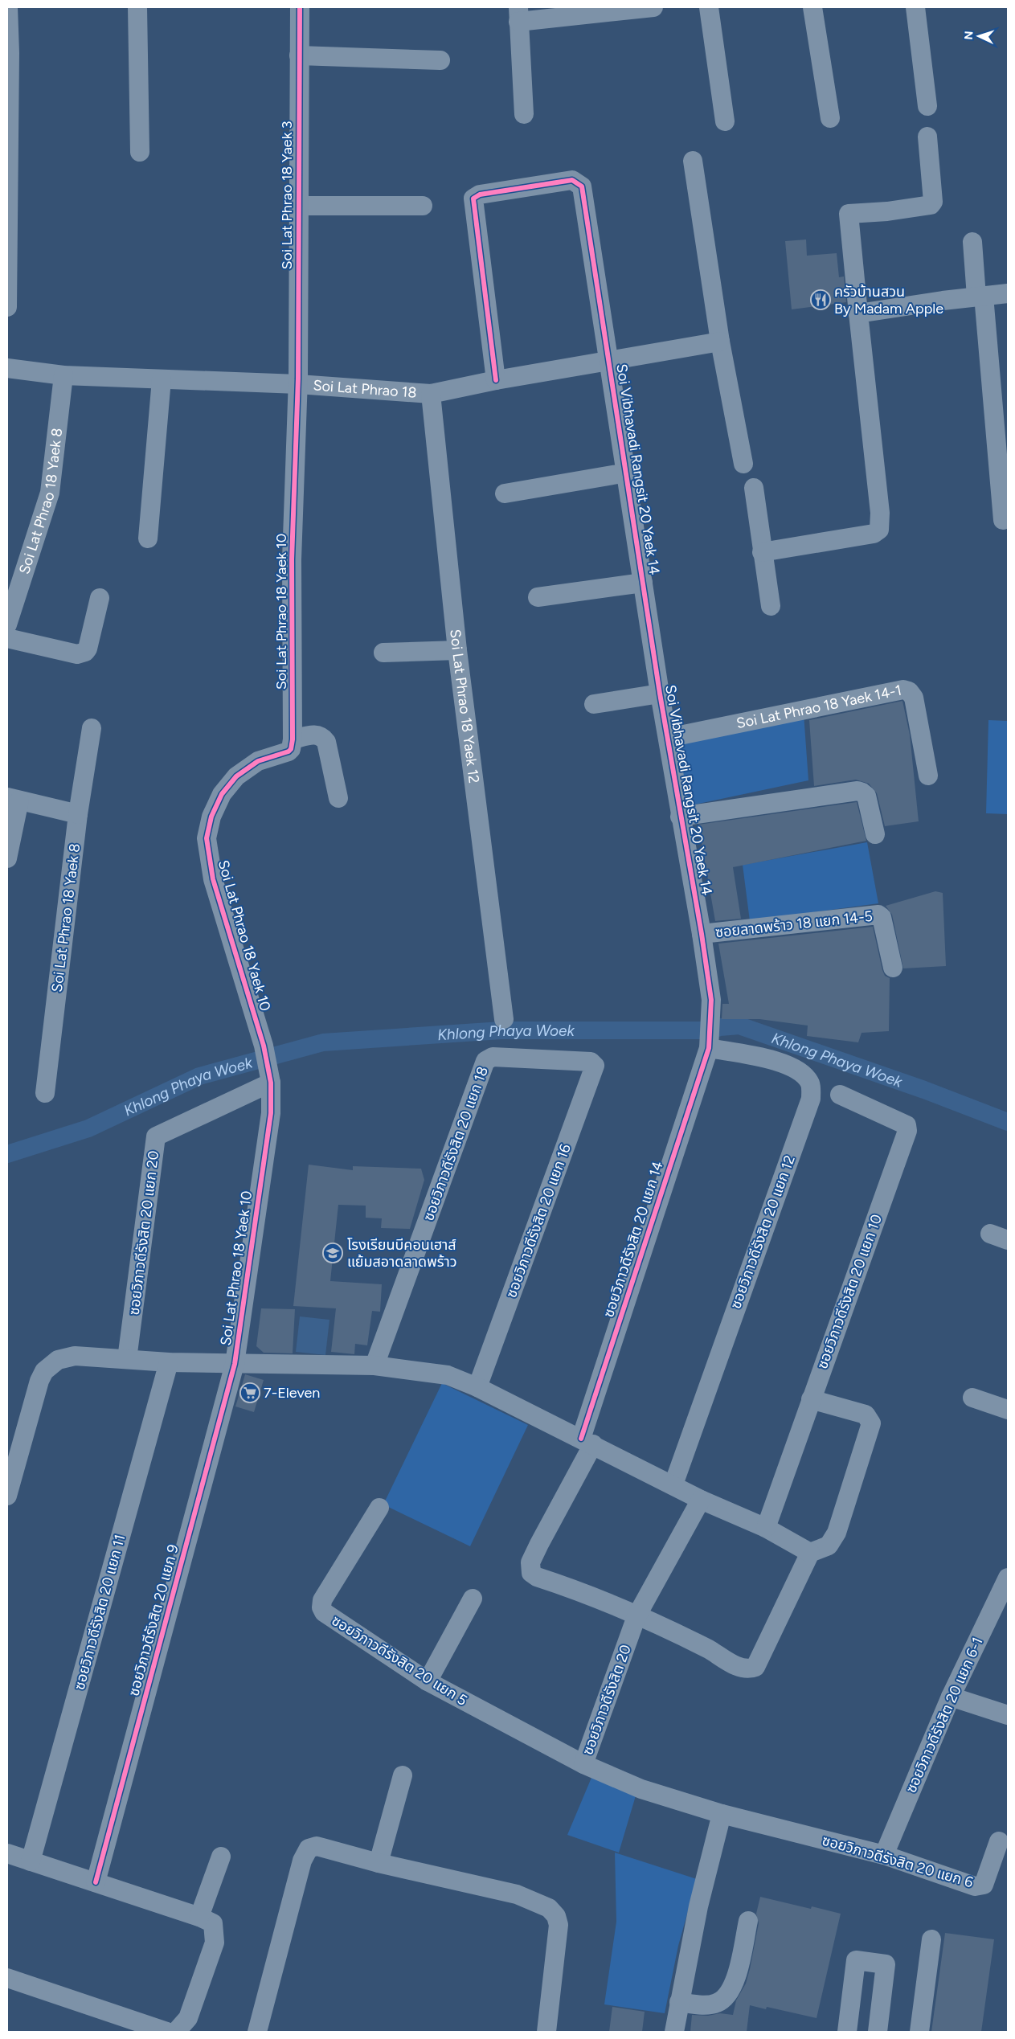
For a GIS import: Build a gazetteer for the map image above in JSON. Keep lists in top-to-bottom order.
{
  "streets": {
    "street": [
      "Soi Lat Phrao 18 Yaek 3",
      "Soi Lat Phrao 18",
      "Soi Vibhavadi Rangsit 20 Yaek 14",
      "Soi Lat Phrao 18 Yaek 8",
      "Soi Lat Phrao 18 Yaek 10",
      "Soi Lat Phrao 18 Yaek 12",
      "Soi Lat Phrao 18 Yaek 14-1",
      "ซอยลาดพร้าว 18 แยก 14-5",
      "ซอยวิภาวดีรังสิต 20 แยก 18",
      "ซอยวิภาวดีรังสิต 20 แยก 16",
      "ซอยวิภาวดีรังสิต 20 แยก 12",
      "ซอยวิภาวดีรังสิต 20 แยก 20",
      "ซอยวิภาวดีรังสิต 20 แยก 14",
      "ซอยวิภาวดีรังสิต 20 แยก 10",
      "ซอยวิภาวดีรังสิต 20 แยก 11",
      "ซอยวิภาวดีรังสิต 20 แยก 9",
      "ซอยวิภาวดีรังสิต 20 แยก 5",
      "ซอยวิภาวดีรังสิต 20",
      "ซอยวิภาวดีรังสิต 20 แยก 6-1",
      "ซอยวิภาวดีรังสิต 20 แยก 6"
    ]
  },
  "crossings": [
    ["Soi Lat Phrao 18 Yaek 3", "Soi Lat Phrao 18"],
    ["Soi Lat Phrao 18 Yaek 3", "Soi Lat Phrao 18 Yaek 10"],
    ["Soi Lat Phrao 18", "Soi Vibhavadi Rangsit 20 Yaek 14"],
    ["Soi Lat Phrao 18", "Soi Lat Phrao 18 Yaek 8"],
    ["Soi Lat Phrao 18", "Soi Lat Phrao 18 Yaek 10"],
    ["Soi Lat Phrao 18", "Soi Lat Phrao 18 Yaek 12"],
    ["Soi Vibhavadi Rangsit 20 Yaek 14", "Soi Lat Phrao 18 Yaek 14-1"],
    ["Soi Vibhavadi Rangsit 20 Yaek 14", "ซอยลาดพร้าว 18 แยก 14-5"],
    ["Soi Vibhavadi Rangsit 20 Yaek 14", "ซอยวิภาวดีรังสิต 20 แยก 12"],
    ["Soi Vibhavadi Rangsit 20 Yaek 14", "ซอยวิภาวดีรังสิต 20 แยก 14"],
    ["Soi Lat Phrao 18 Yaek 10", "ซอยวิภาวดีรังสิต 20 แยก 20"],
    ["Soi Lat Phrao 18 Yaek 10", "ซอยวิภาวดีรังสิต 20 แยก 9"],
    ["ซอยวิภาวดีรังสิต 20 แยก 18", "ซอยวิภาวดีรังสิต 20 แยก 16"],
    ["ซอยวิภาวดีรังสิต 20 แยก 12", "ซอยวิภาวดีรังสิต 20 แยก 14"],
    ["ซอยวิภาวดีรังสิต 20 แยก 14", "ซอยวิภาวดีรังสิต 20"],
    ["ซอยวิภาวดีรังสิต 20 แยก 5", "ซอยวิภาวดีรังสิต 20"],
    ["ซอยวิภาวดีรังสิต 20", "ซอยวิภาวดีรังสิต 20 แยก 6"],
    ["ซอยวิภาวดีรังสิต 20 แยก 6-1", "ซอยวิภาวดีรังสิต 20 แยก 6"]
  ],
  "water": ["Khlong Phaya Woek"],
  "places": {
    "restaurant": ["ครัวบ้านสวน By Madam Apple"],
    "school or university": ["โรงเรียนบีคอนเฮาส์ แย้มสอาดลาดพร้าว"],
    "supermarket": ["7-Eleven"]
  },
  "north": "left"
}
